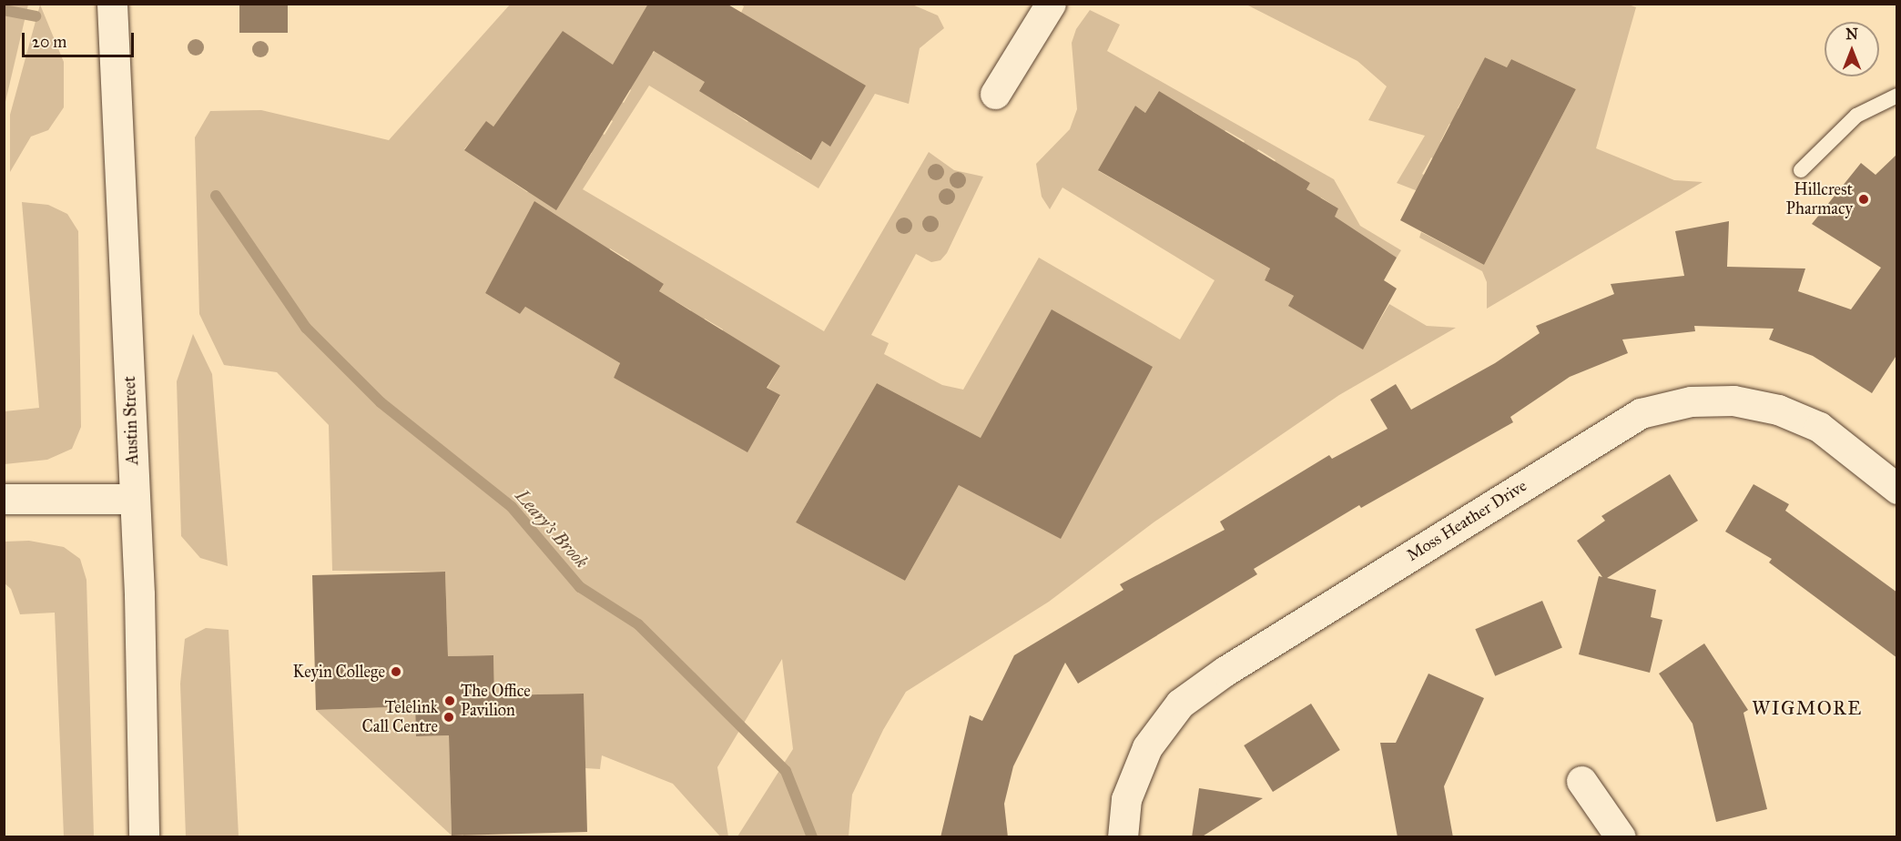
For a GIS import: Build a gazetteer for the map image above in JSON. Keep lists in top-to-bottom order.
{
  "streets": {
    "street": ["Austin Street", "Moss Heather Drive"]
  },
  "districts": ["WIGMORE"],
  "water": ["Leary's Brook"],
  "places": [
    "Hillcrest Pharmacy",
    "Keyin College",
    "The Office Pavilion",
    "Telelink Call Centre"
  ],
  "scale_bar": "20 m",
  "north": "top"
}
